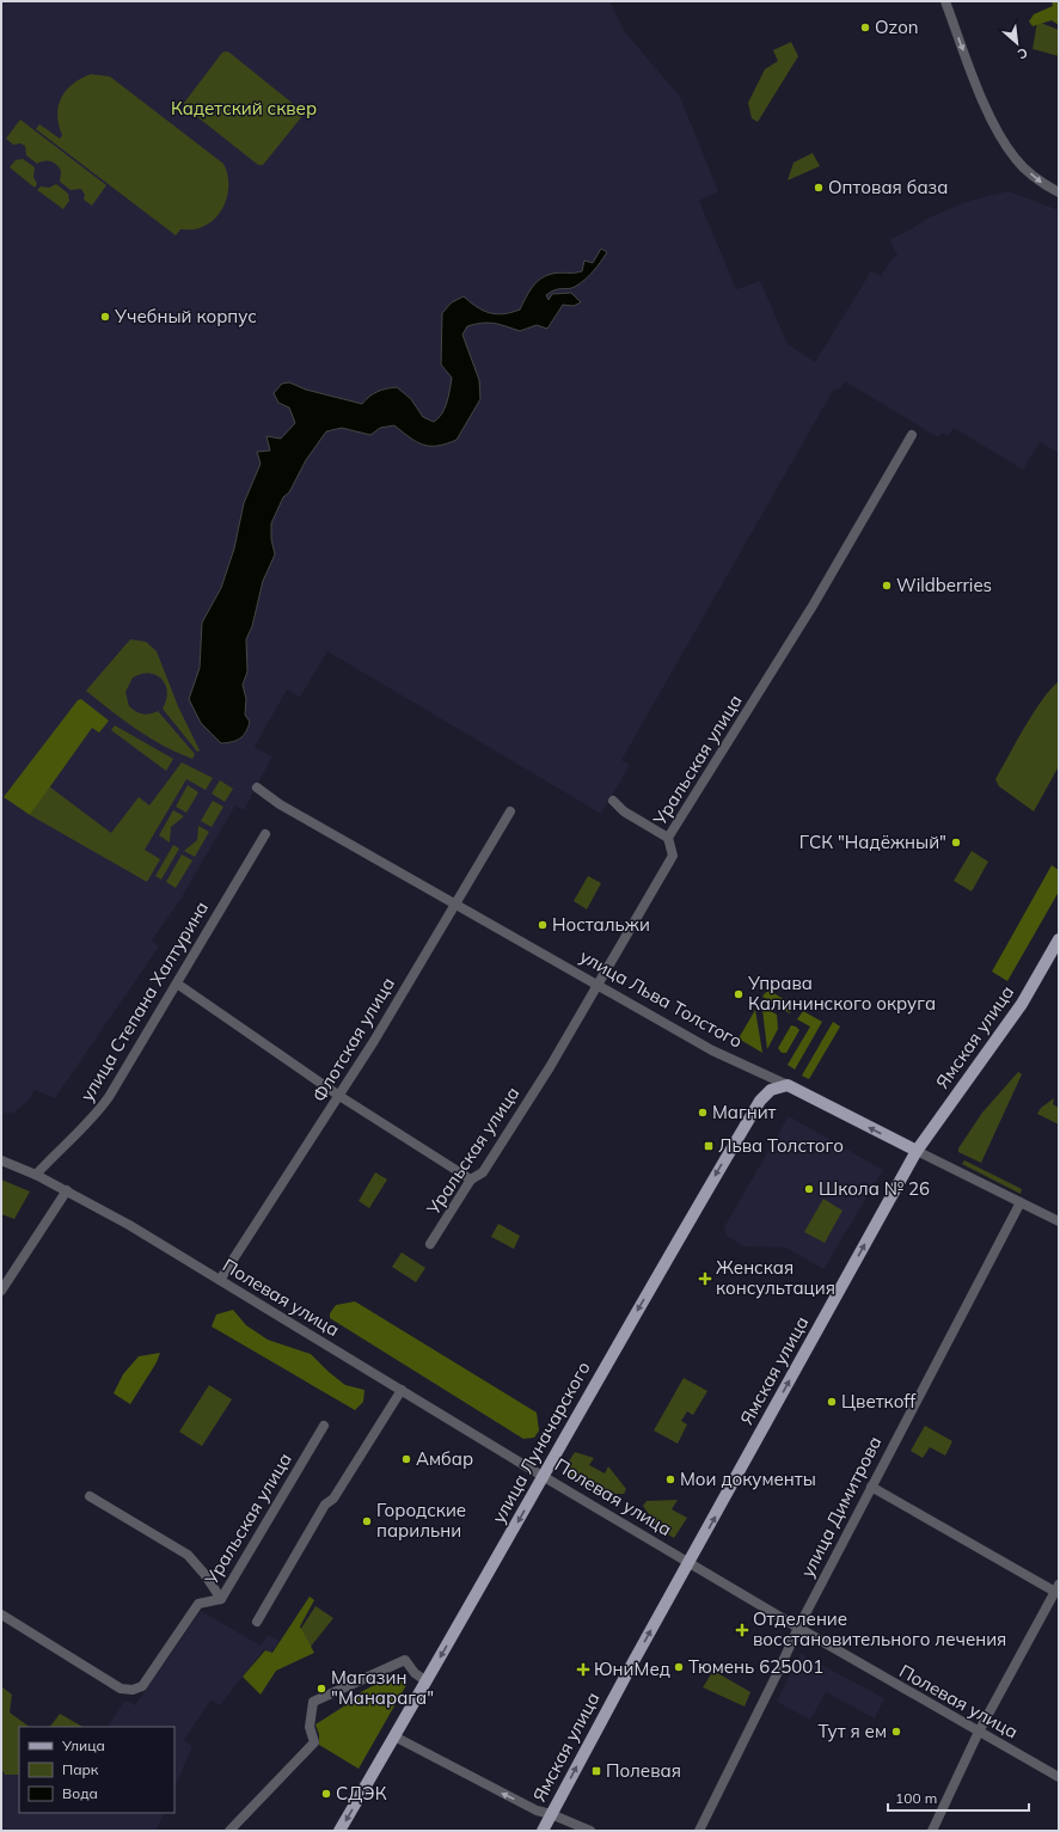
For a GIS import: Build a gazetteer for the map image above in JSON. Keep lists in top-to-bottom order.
{
  "streets": {
    "main road": ["улица Льва Толстого", "Ямская улица", "улица Луначарского"],
    "street": [
      "Уральская улица",
      "улица Степана Халтурина",
      "Флотская улица",
      "Полевая улица",
      "улица Димитрова"
    ]
  },
  "crossings": [
    ["Уральская улица", "улица Льва Толстого"],
    ["улица Льва Толстого", "Ямская улица"],
    ["улица Льва Толстого", "Флотская улица"],
    ["улица Льва Толстого", "улица Луначарского"],
    ["улица Льва Толстого", "улица Димитрова"],
    ["улица Степана Халтурина", "Полевая улица"],
    ["Ямская улица", "Полевая улица"],
    ["Флотская улица", "Полевая улица"],
    ["Полевая улица", "улица Луначарского"],
    ["Полевая улица", "улица Димитрова"]
  ],
  "one_way": ["Ямская улица", "улица Луначарского"],
  "parks": ["Кадетский сквер"],
  "places": {
    "other": [
      "Ozon",
      "Оптовая база",
      "Учебный корпус",
      "Wildberries",
      "ГСК \"Надёжный\"",
      "Ностальжи",
      "Управа Калининского округа",
      "Магнит",
      "Школа № 26",
      "Цветкоff",
      "Амбар",
      "Мои документы",
      "Городские парильни",
      "Тюмень 625001",
      "Магазин \"Манарага\"",
      "Тут я ем",
      "СДЭК"
    ],
    "transit": ["Льва Толстого", "Полевая"],
    "health": ["Женская консультация", "Отделение восстановительного лечения", "ЮниМед"]
  },
  "legend": ["Улица", "Парк", "Вода"],
  "scale_bar": "100 m",
  "north": "bottom right"
}
